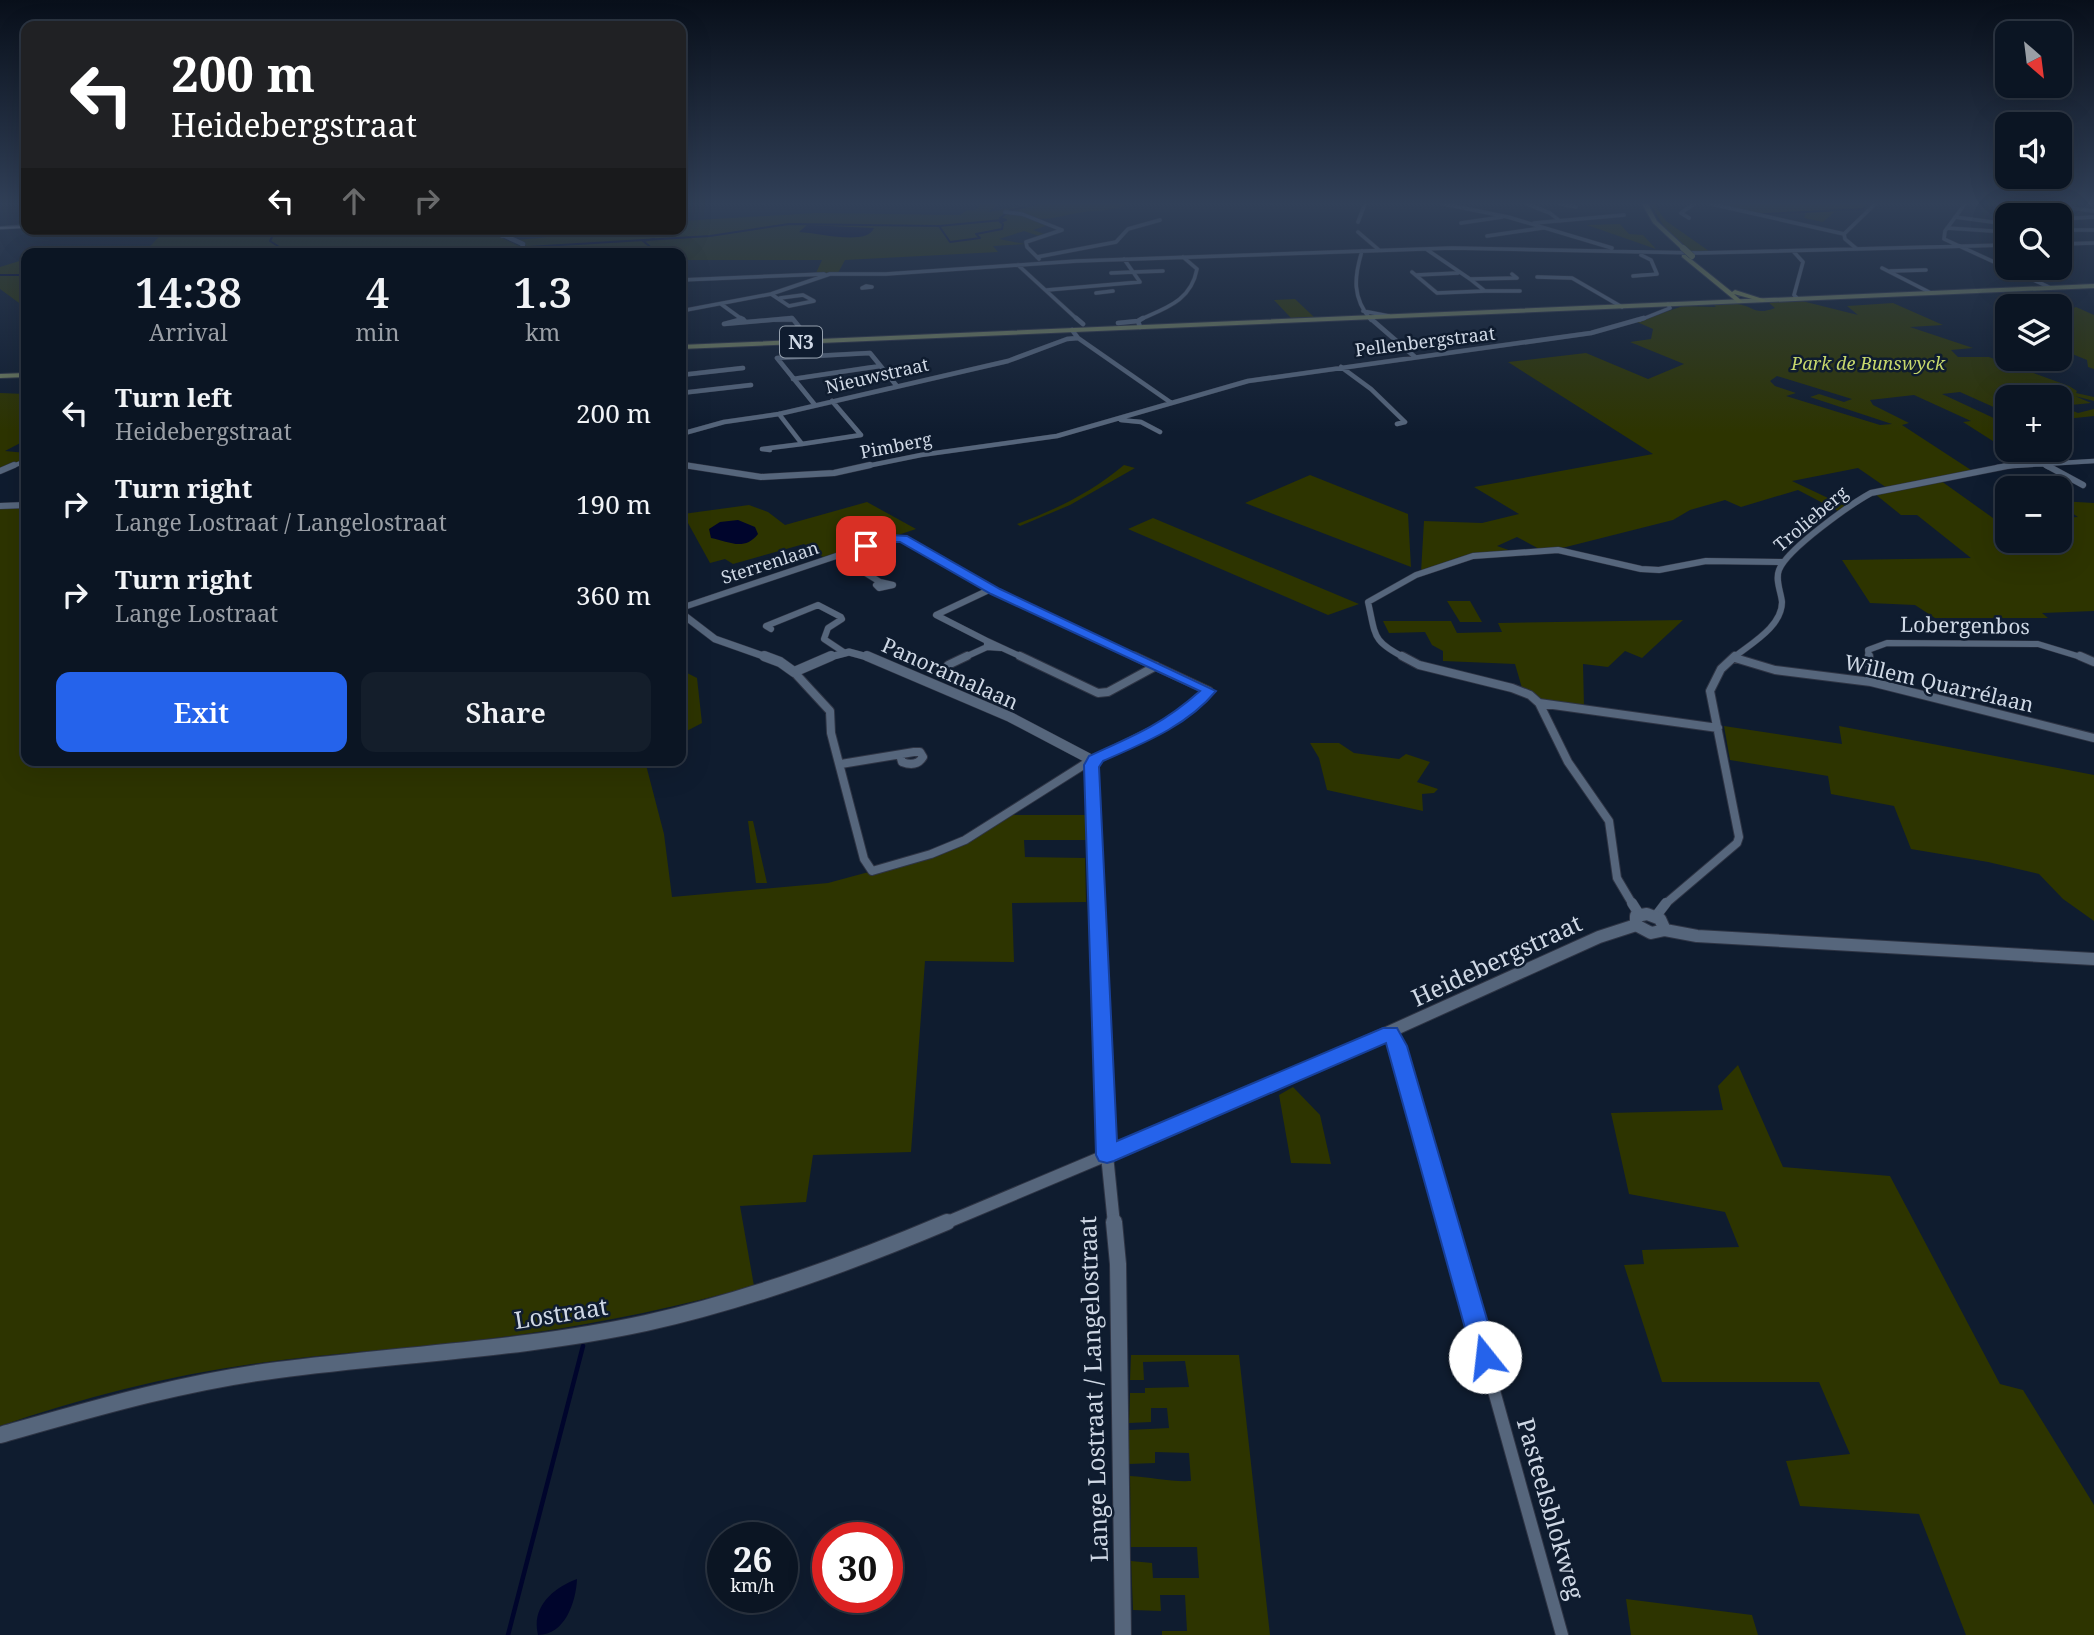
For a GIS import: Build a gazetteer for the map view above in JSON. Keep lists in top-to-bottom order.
{
  "streets": {
    "main road": ["N3"],
    "street": [
      "Pellenbergstraat",
      "Nieuwstraat",
      "Pimberg",
      "Trolieberg",
      "Sterrenlaan",
      "Lobergenbos",
      "Panoramalaan",
      "Willem Quarrélaan",
      "Heidebergstraat",
      "Lostraat",
      "Lange Lostraat / Langelostraat",
      "Pasteelsblokweg"
    ]
  },
  "crossings": [
    ["N3", "Pellenbergstraat"],
    ["Pellenbergstraat", "Pimberg"],
    ["Trolieberg", "Willem Quarrélaan"],
    ["Trolieberg", "Heidebergstraat"],
    ["Sterrenlaan", "Panoramalaan"],
    ["Sterrenlaan", "Lange Lostraat / Langelostraat"],
    ["Lobergenbos", "Willem Quarrélaan"],
    ["Panoramalaan", "Lange Lostraat / Langelostraat"],
    ["Heidebergstraat", "Lostraat"],
    ["Heidebergstraat", "Lange Lostraat / Langelostraat"],
    ["Heidebergstraat", "Pasteelsblokweg"],
    ["Lostraat", "Lange Lostraat / Langelostraat"]
  ],
  "parks": ["Park de Bunswyck"],
  "north": "bottom right",
  "page": {
    "map_buttons": ["+", "−"],
    "turn": ["200 m", "Heidebergstraat"],
    "eta": [
      "14:38",
      "Arrival",
      "4",
      "min",
      "1.3",
      "km"
    ],
    "list": [
      {
        "name": "Turn left",
        "note": "Heidebergstraat",
        "value": "200 m"
      },
      {
        "name": "Turn right",
        "note": "Lange Lostraat / Langelostraat",
        "value": "190 m"
      },
      {
        "name": "Turn right",
        "note": "Lange Lostraat",
        "value": "360 m"
      }
    ],
    "buttons": ["Exit", "Share"],
    "speed": "26 km/h",
    "limit": "30"
  }
}
